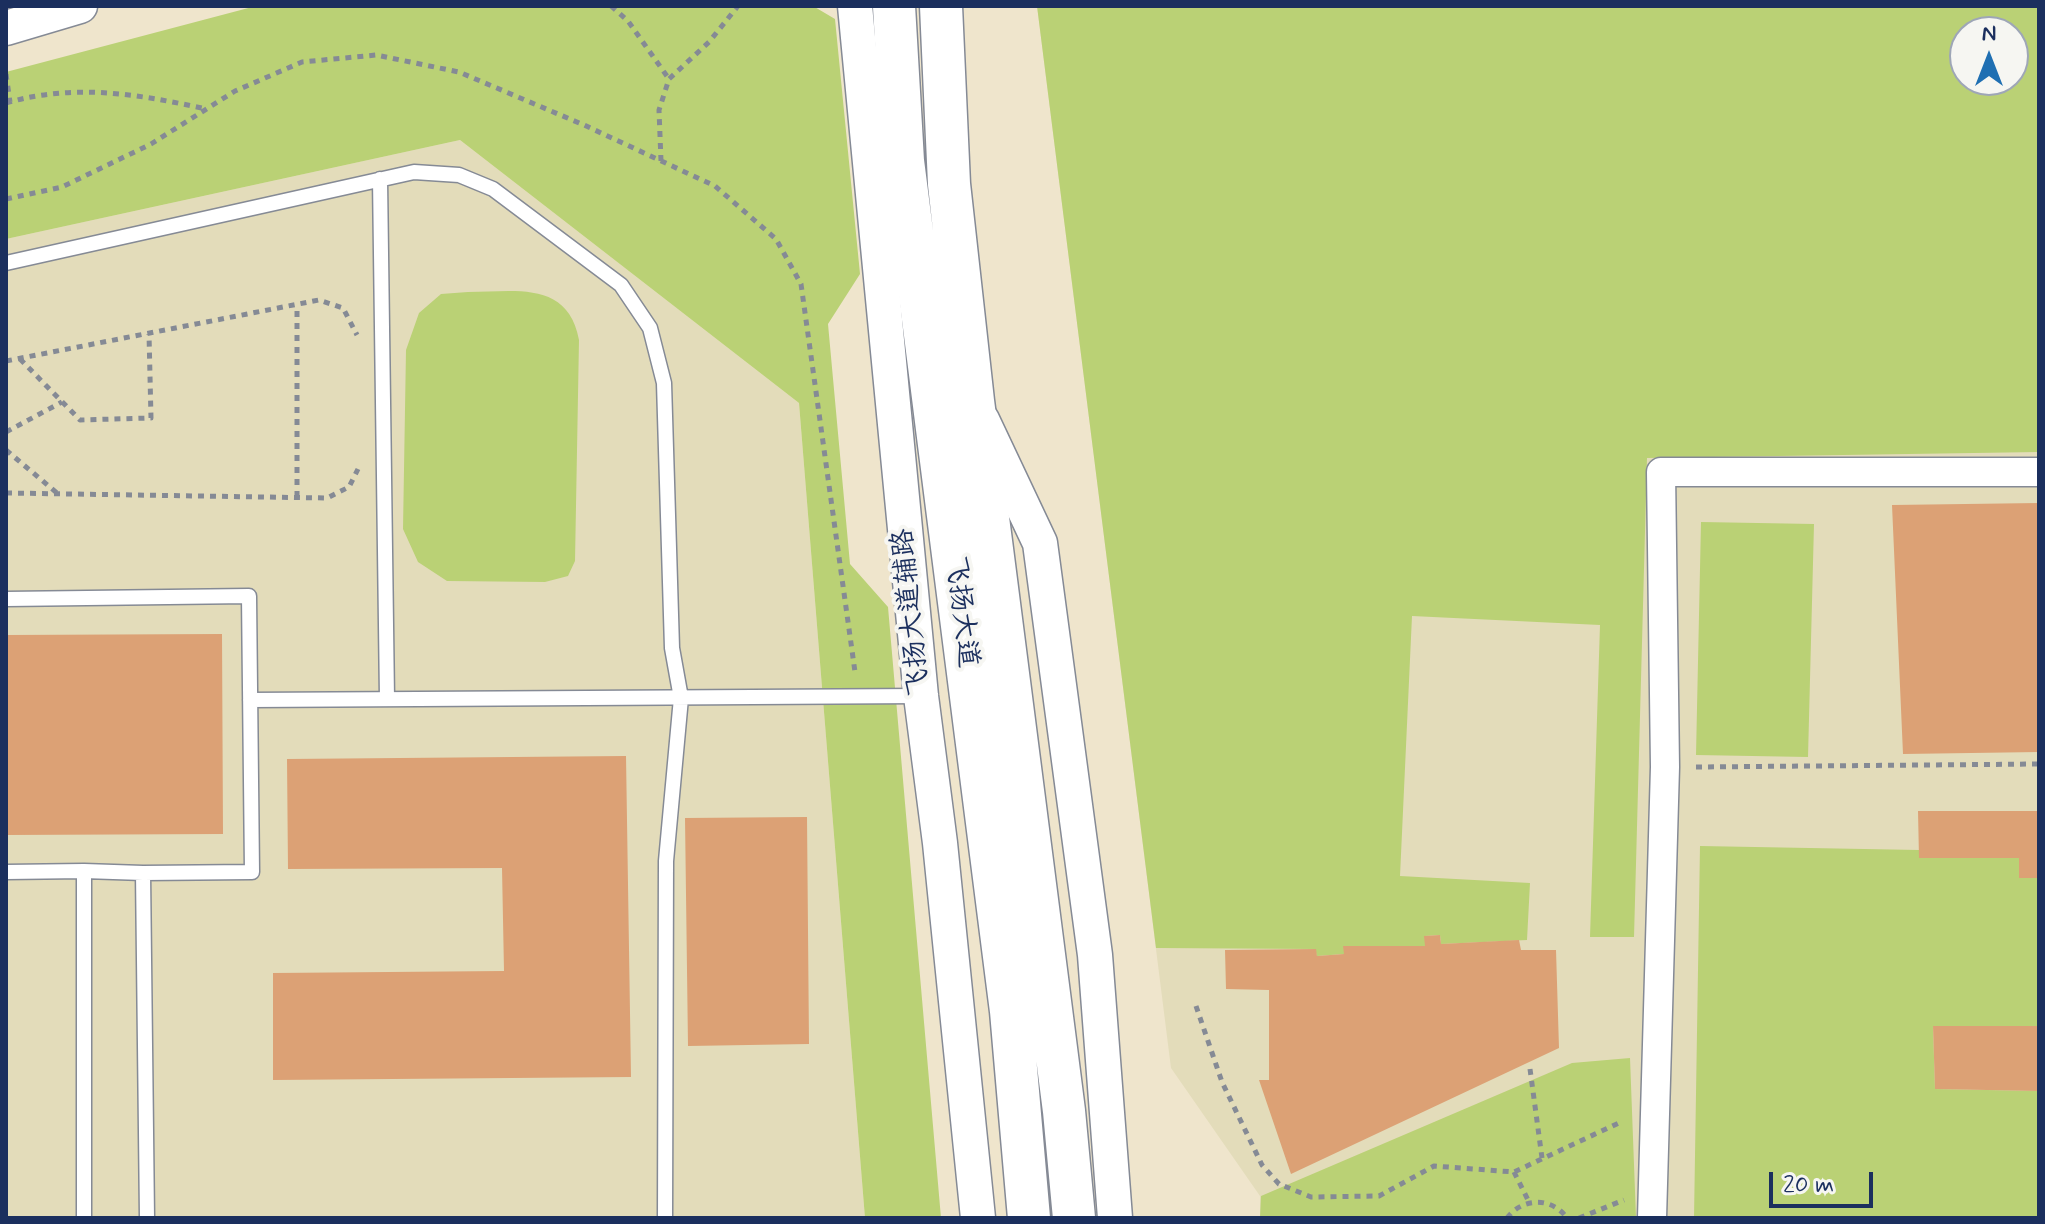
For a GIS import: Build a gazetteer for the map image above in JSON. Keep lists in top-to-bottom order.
{
  "streets": {
    "main road": ["飞扬大道"],
    "street": ["飞扬大道辅路"]
  },
  "scale_bar": "20 m",
  "north": "top"
}
